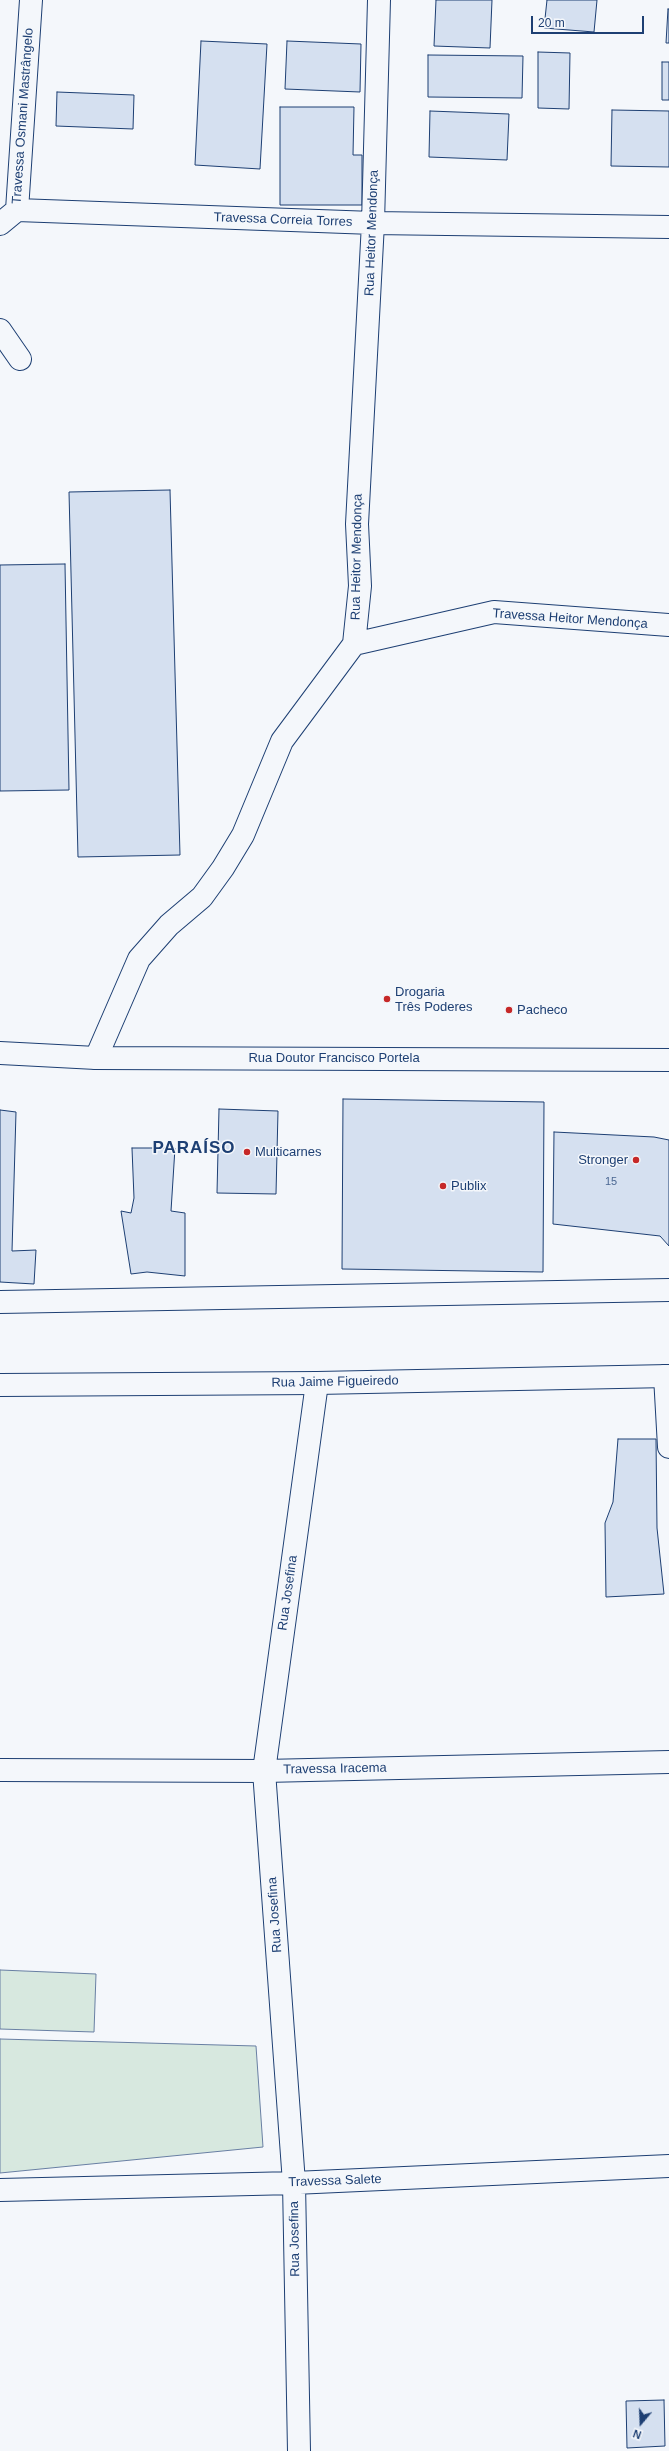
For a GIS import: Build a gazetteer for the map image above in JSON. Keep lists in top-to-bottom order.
{
  "streets": {
    "street": [
      "Travessa Osmani Mastrângelo",
      "Travessa Correia Torres",
      "Rua Heitor Mendonça",
      "Travessa Heitor Mendonça",
      "Rua Doutor Francisco Portela",
      "Rua Jaime Figueiredo",
      "Rua Josefina",
      "Travessa Iracema",
      "Travessa Salete"
    ]
  },
  "crossings": [
    ["Travessa Osmani Mastrângelo", "Travessa Correia Torres"],
    ["Travessa Correia Torres", "Rua Heitor Mendonça"],
    ["Rua Heitor Mendonça", "Travessa Heitor Mendonça"],
    ["Rua Jaime Figueiredo", "Rua Josefina"],
    ["Rua Josefina", "Travessa Iracema"],
    ["Rua Josefina", "Travessa Salete"]
  ],
  "districts": ["PARAÍSO"],
  "places": [
    "Drogaria Três Poderes",
    "Pacheco",
    "Multicarnes",
    "Stronger",
    "Publix"
  ],
  "house_numbers": ["15"],
  "scale_bar": "20 m",
  "north": "bottom"
}
